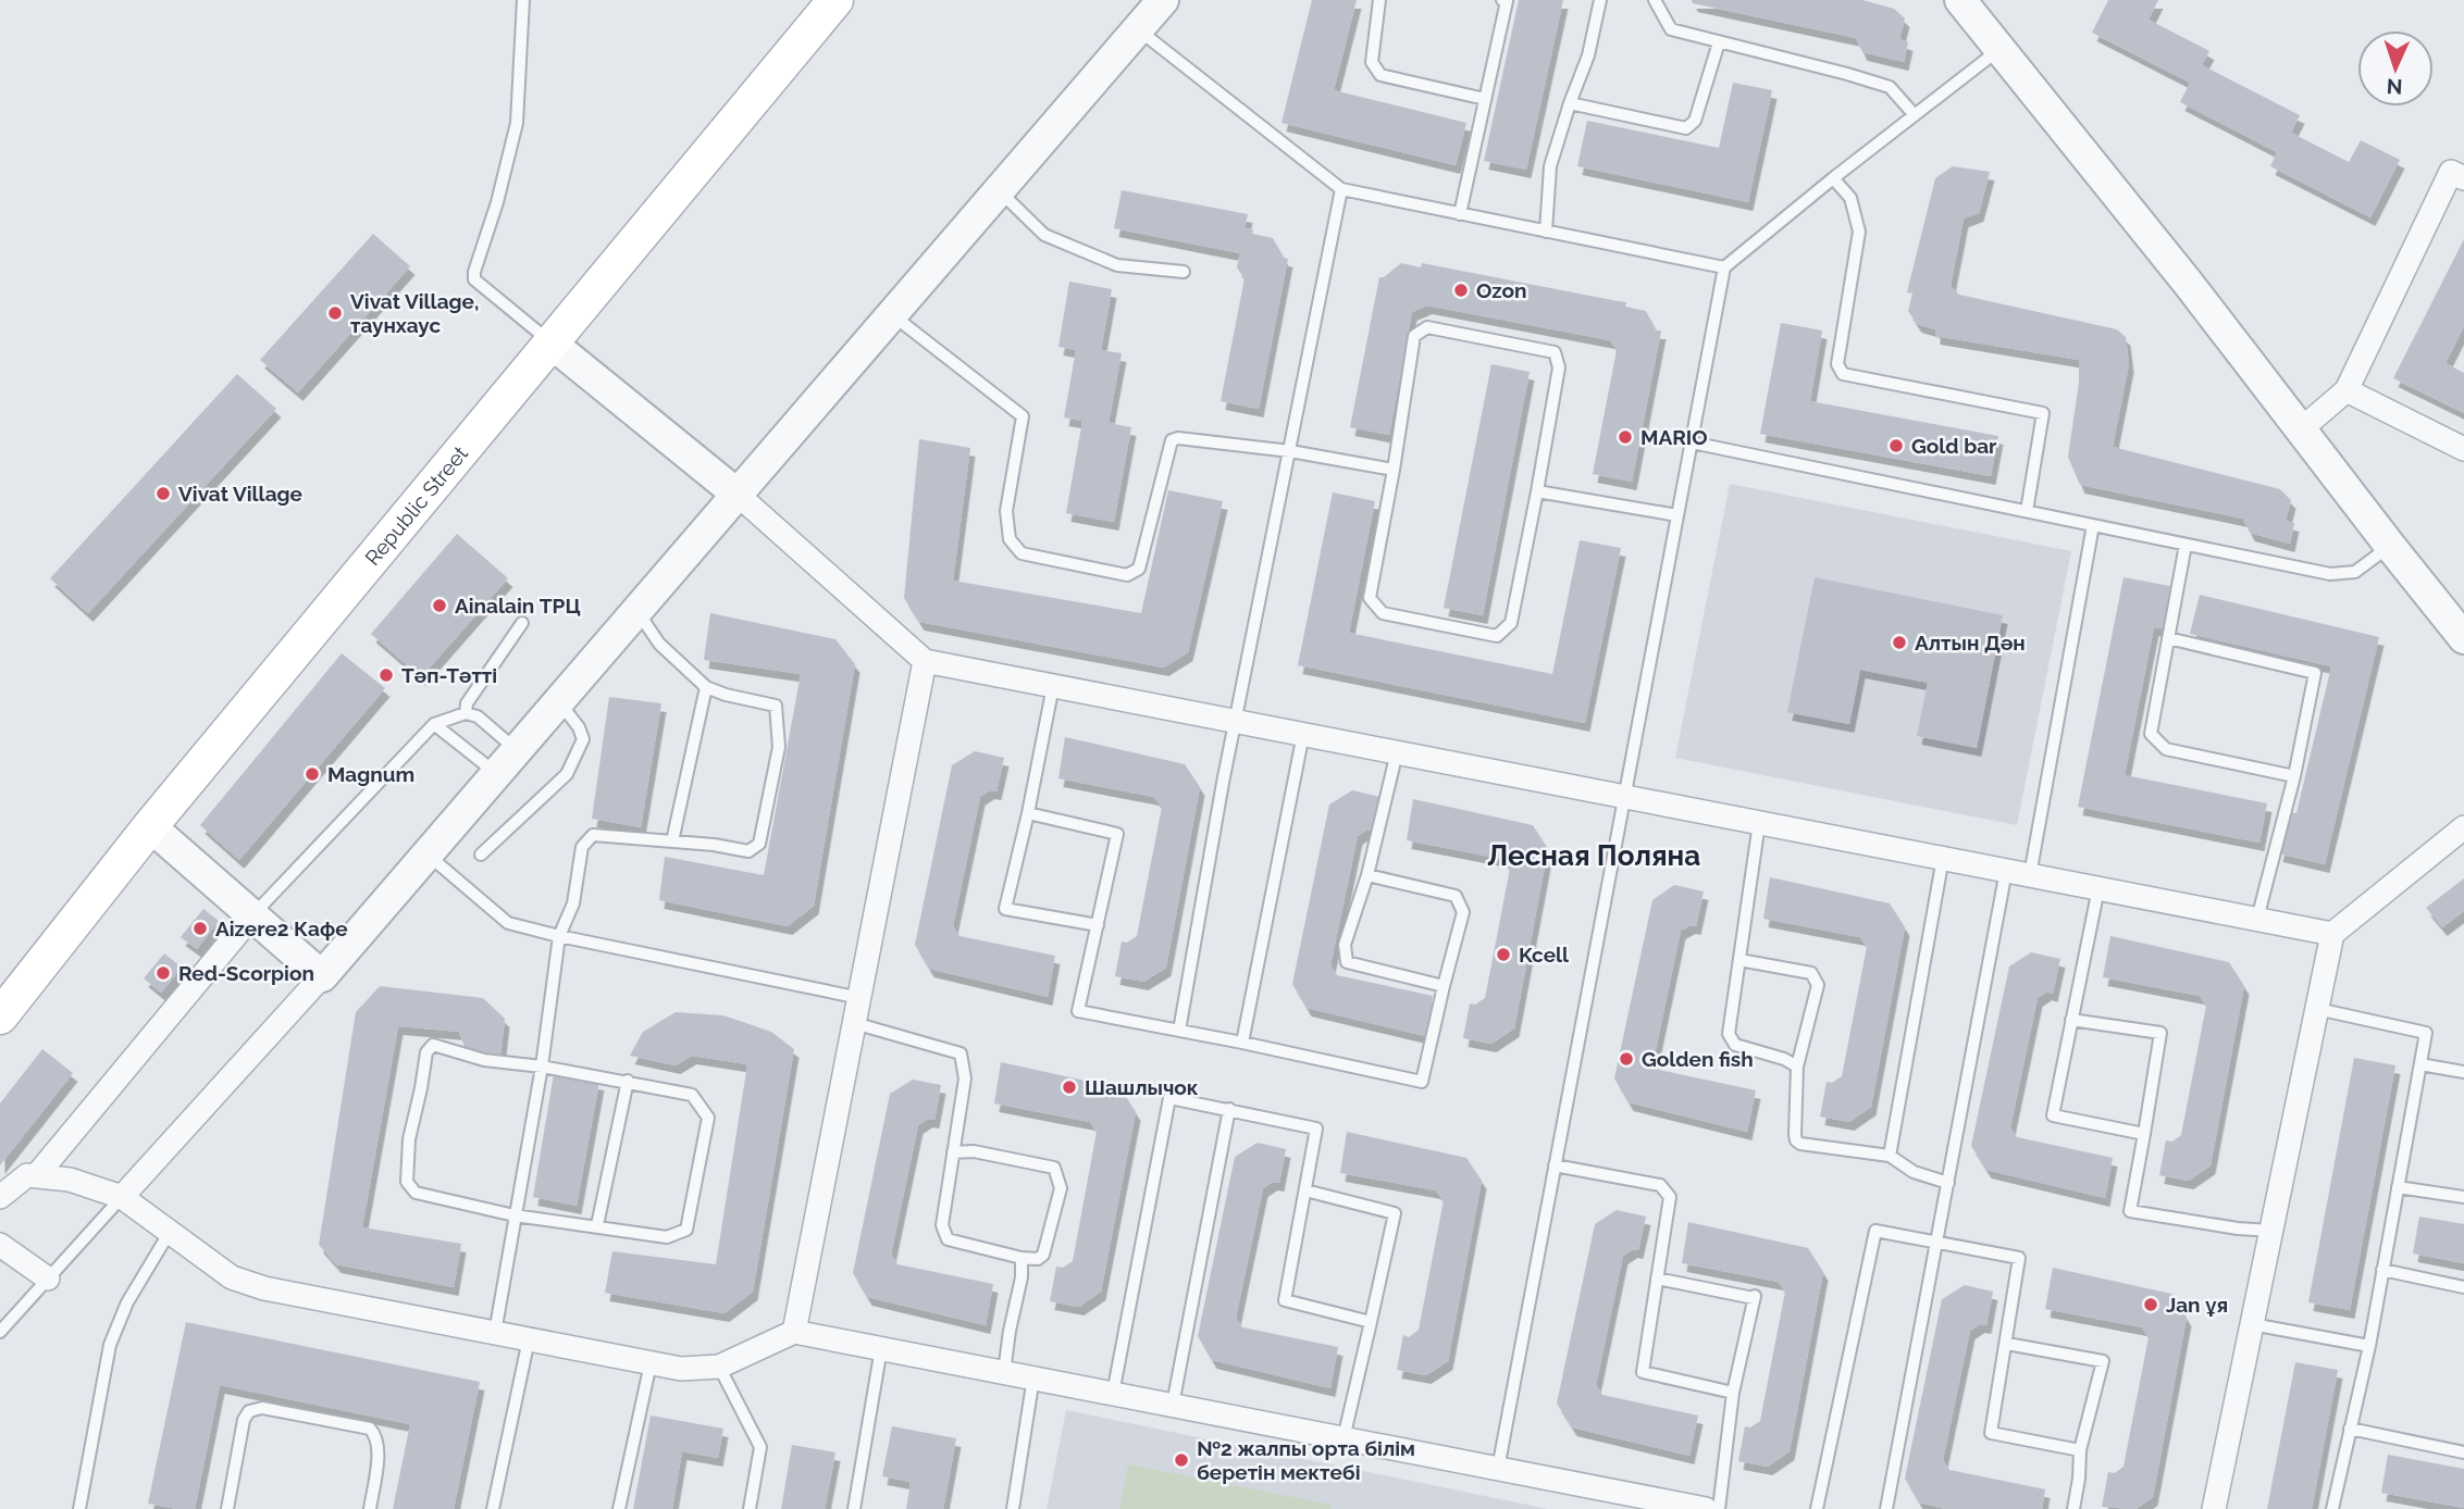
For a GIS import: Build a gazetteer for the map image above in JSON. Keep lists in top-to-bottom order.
{
  "streets": {
    "main road": ["Republic Street"]
  },
  "districts": ["Лесная Поляна"],
  "places": [
    "Ozon",
    "Vivat Village, таунхаус",
    "MARIO",
    "Gold bar",
    "Vivat Village",
    "Ainalain ТРЦ",
    "Алтын Дән",
    "Тәп-Тәтті",
    "Magnum",
    "Aizere2 Кафе",
    "Kcell",
    "Red-Scorpion",
    "Golden fish",
    "Шашлычок",
    "Jan ұя",
    "№2 жалпы орта білім беретін мектебі"
  ],
  "north": "bottom"
}
